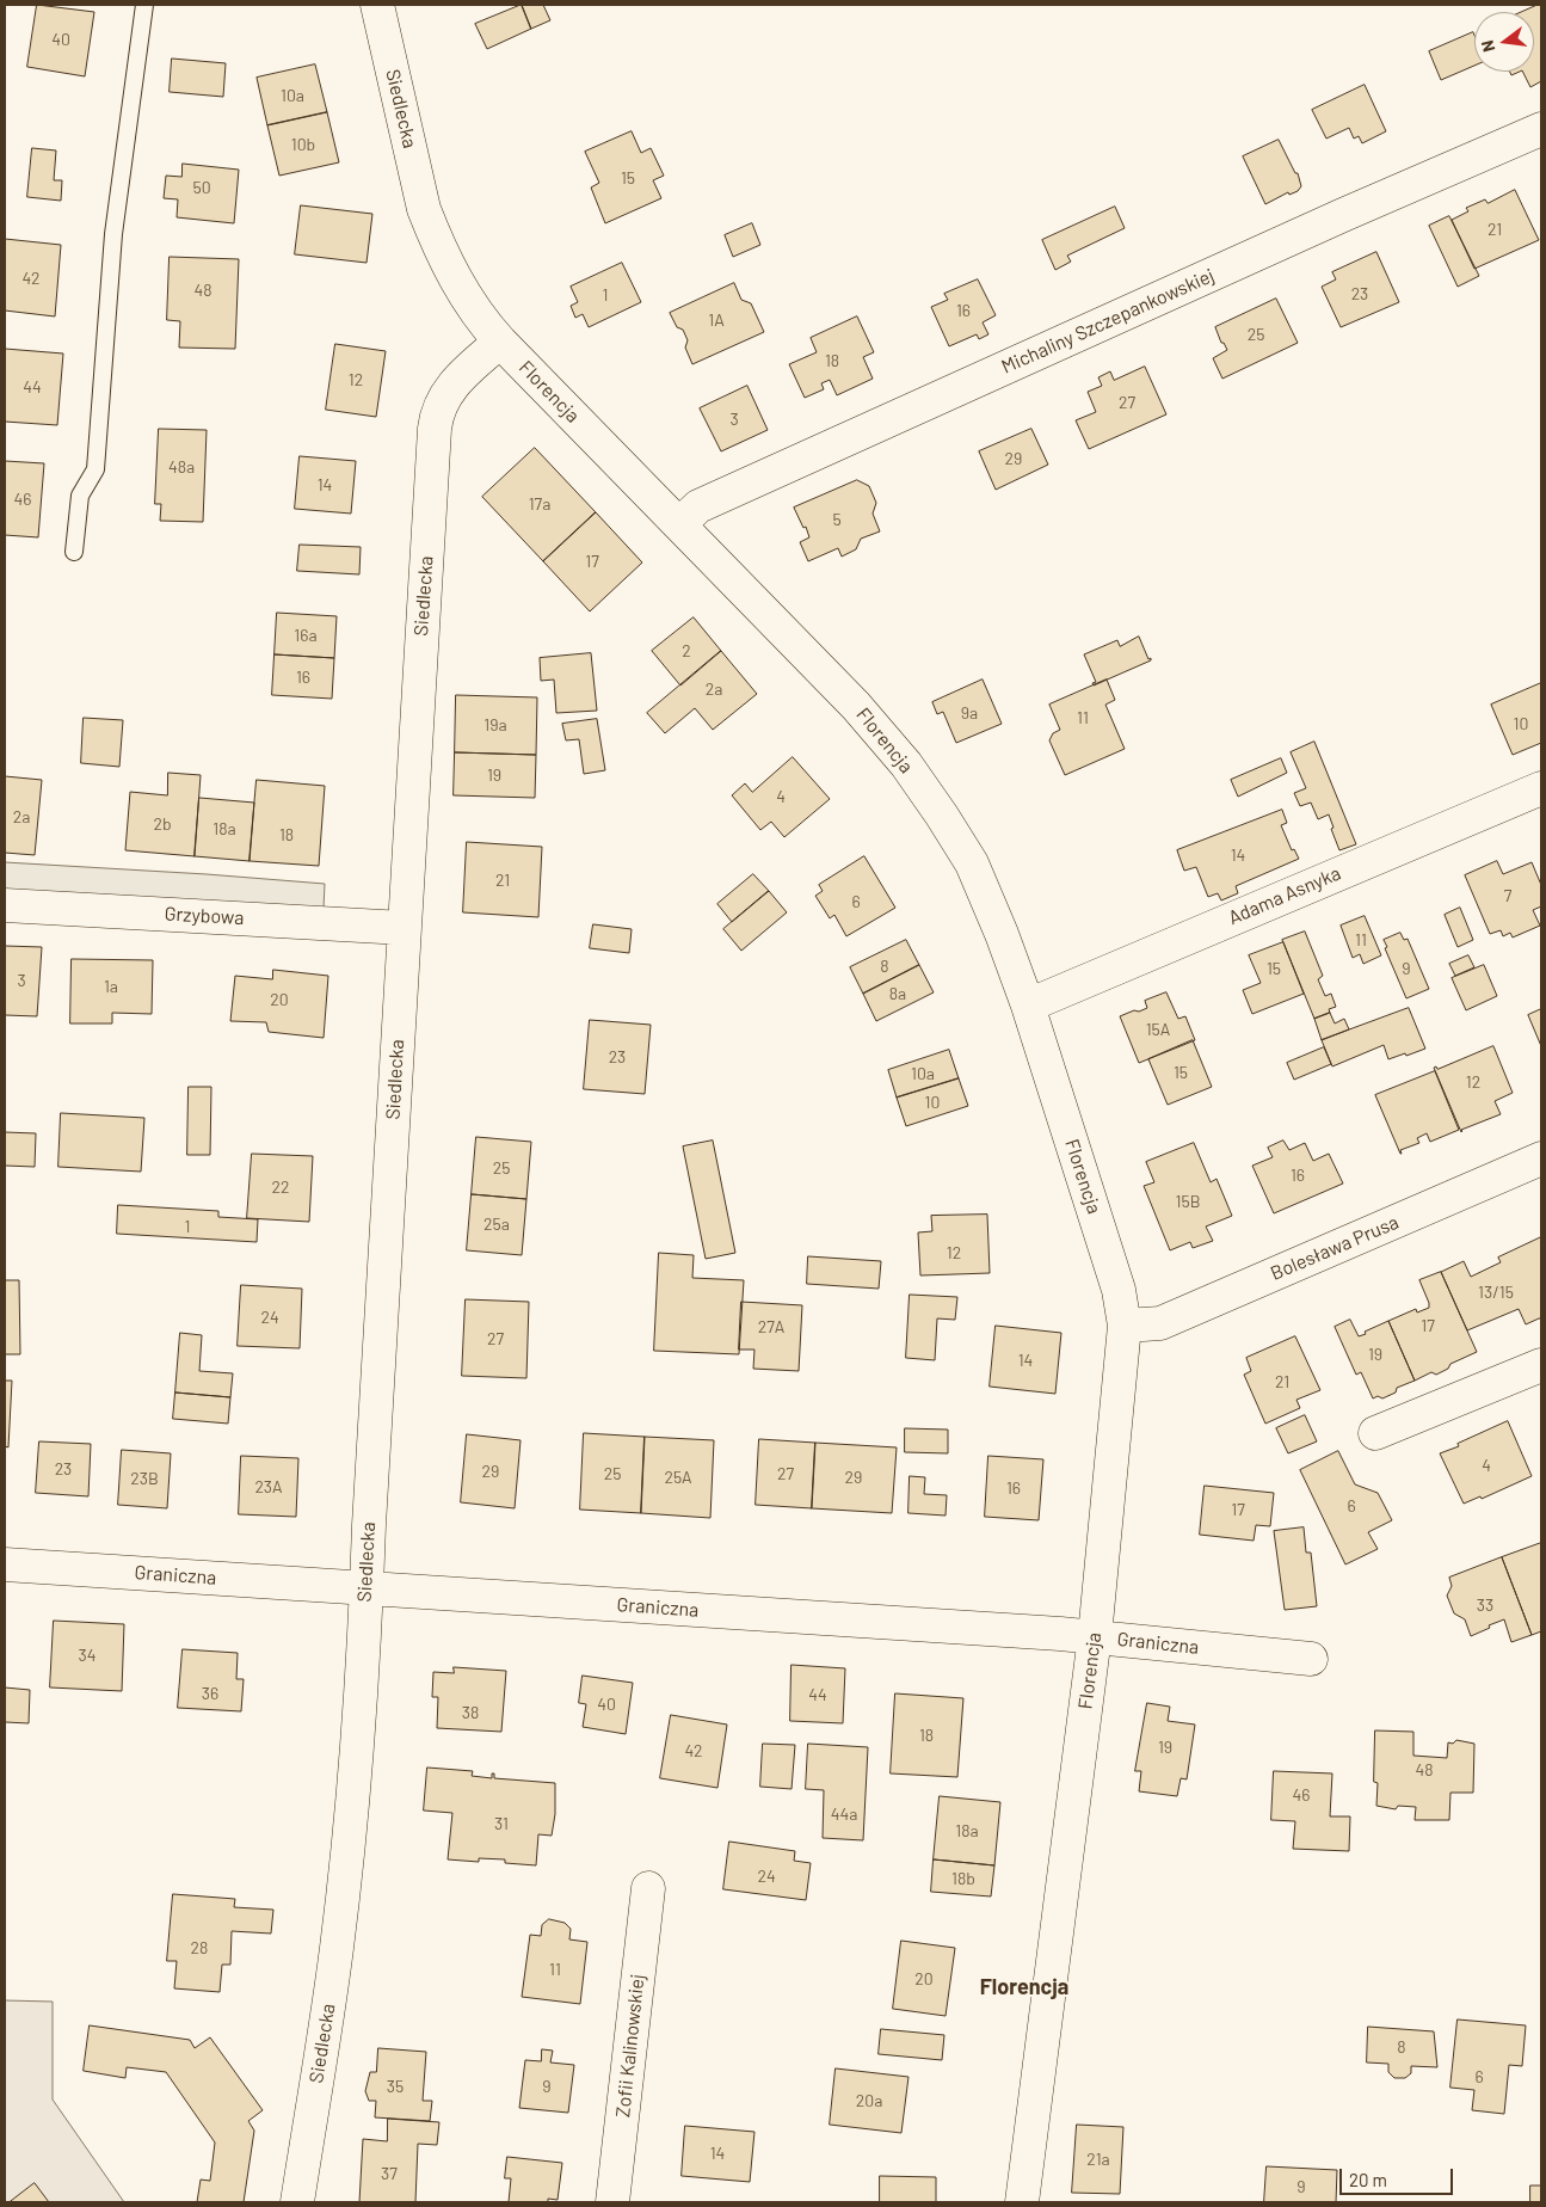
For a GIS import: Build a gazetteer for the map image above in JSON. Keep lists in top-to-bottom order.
{
  "streets": {
    "street": [
      "Siedlecka",
      "Michaliny Szczepankowskiej",
      "Florencja",
      "Adama Asnyka",
      "Grzybowa",
      "Bolesława Prusa",
      "Graniczna",
      "Zofii Kalinowskiej"
    ]
  },
  "crossings": [
    ["Siedlecka", "Florencja"],
    ["Siedlecka", "Grzybowa"],
    ["Siedlecka", "Graniczna"],
    ["Michaliny Szczepankowskiej", "Florencja"],
    ["Florencja", "Adama Asnyka"],
    ["Florencja", "Bolesława Prusa"],
    ["Florencja", "Graniczna"]
  ],
  "districts": ["Florencja"],
  "house_numbers": [
    "40",
    "10a",
    "10b",
    "15",
    "50",
    "21",
    "42",
    "48",
    "23",
    "1",
    "16",
    "1A",
    "25",
    "18",
    "12",
    "44",
    "27",
    "3",
    "29",
    "48a",
    "14",
    "46",
    "17a",
    "5",
    "17",
    "16a",
    "2",
    "16",
    "2a",
    "9a",
    "11",
    "10",
    "19a",
    "19",
    "4",
    "2a",
    "2b",
    "18a",
    "18",
    "14",
    "21",
    "7",
    "6",
    "11",
    "8",
    "15",
    "9",
    "3",
    "1a",
    "8a",
    "20",
    "15A",
    "23",
    "15",
    "10a",
    "12",
    "10",
    "25",
    "16",
    "22",
    "15B",
    "25a",
    "1",
    "12",
    "13/15",
    "24",
    "17",
    "27A",
    "27",
    "19",
    "14",
    "21",
    "4",
    "23",
    "29",
    "25",
    "27",
    "25A",
    "29",
    "23B",
    "23A",
    "16",
    "6",
    "17",
    "33",
    "34",
    "36",
    "44",
    "40",
    "38",
    "18",
    "19",
    "42",
    "48",
    "46",
    "44a",
    "31",
    "18a",
    "24",
    "18b",
    "28",
    "11",
    "20",
    "8",
    "6",
    "35",
    "9",
    "20a",
    "14",
    "21a",
    "37",
    "9"
  ],
  "scale_bar": "20 m",
  "north": "left"
}
